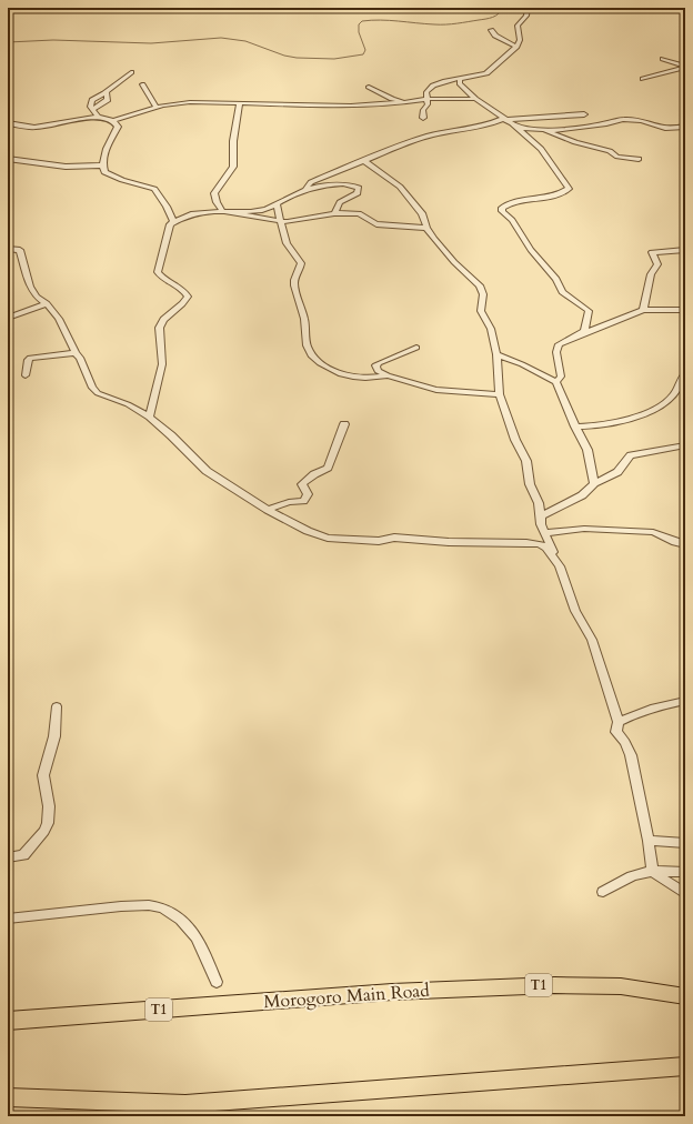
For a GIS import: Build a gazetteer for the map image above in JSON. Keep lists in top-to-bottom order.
{
  "streets": {
    "highway": ["T1", "Morogoro Main Road"]
  }
}
